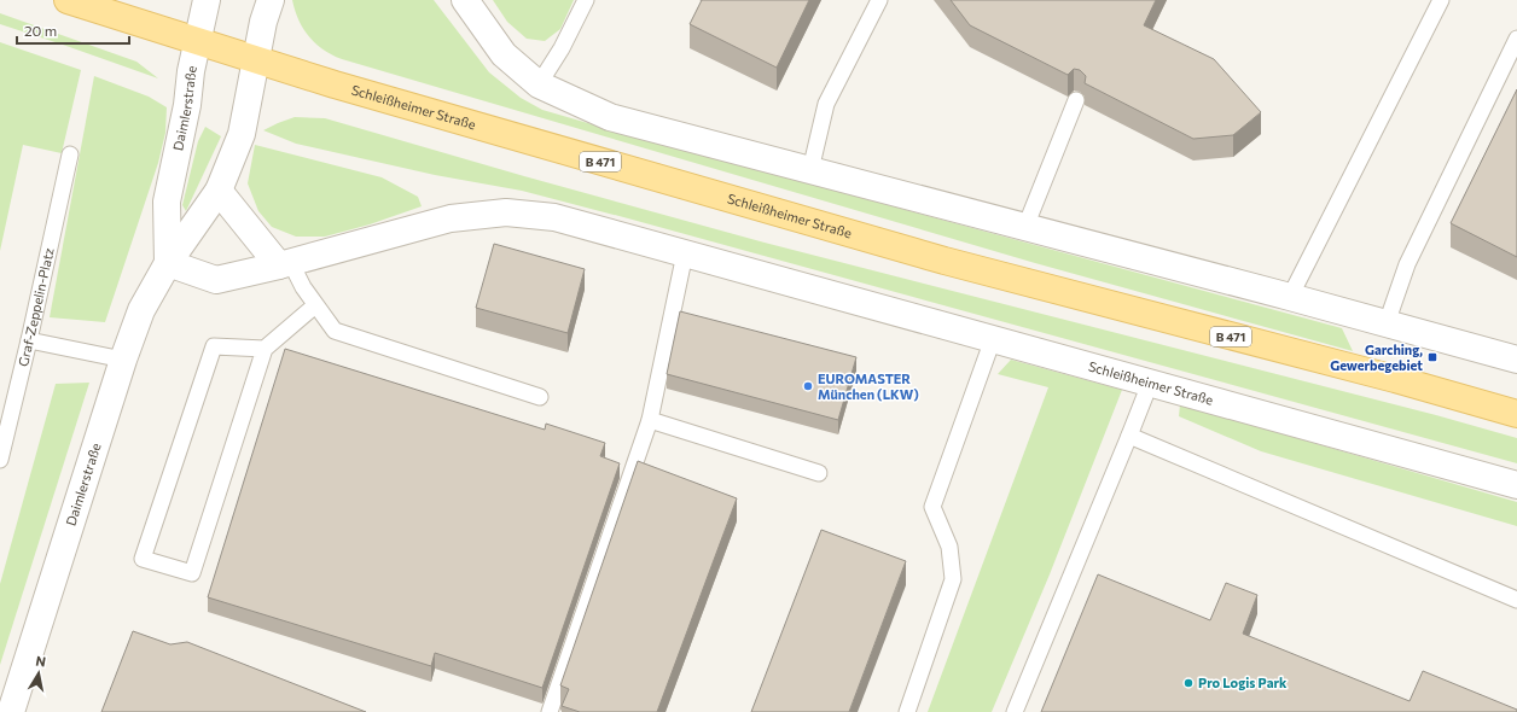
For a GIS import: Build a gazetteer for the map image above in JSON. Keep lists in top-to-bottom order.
{
  "streets": {
    "main road": ["Schleißheimer Straße", "B 471"],
    "street": ["Daimlerstraße"],
    "lane": ["Graf-Zeppelin-Platz"]
  },
  "crossings": [
    ["Schleißheimer Straße", "Daimlerstraße"]
  ],
  "places": {
    "transit": ["Garching, Gewerbegebiet"],
    "other": ["EUROMASTER München (LKW)", "Pro Logis Park"]
  },
  "scale_bar": "20 m",
  "north": "top"
}
